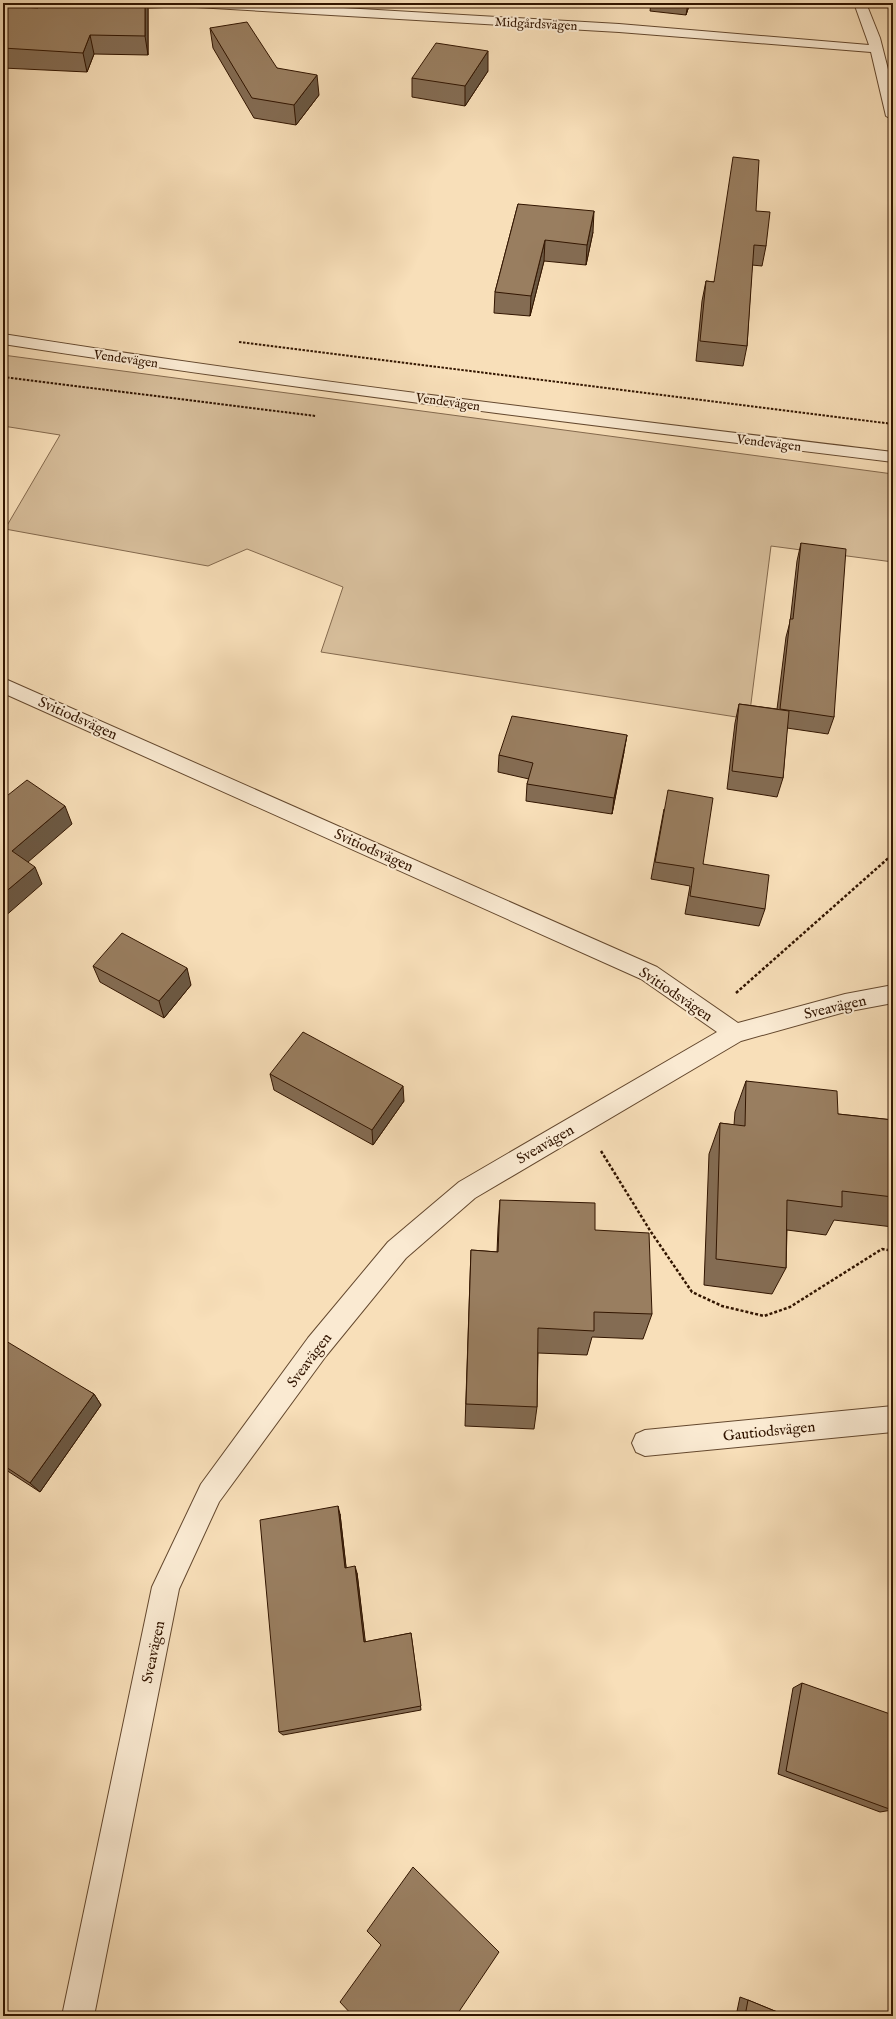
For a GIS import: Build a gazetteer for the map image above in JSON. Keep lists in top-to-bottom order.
{
  "streets": {
    "street": [
      "Midgårdsvägen",
      "Vendevägen",
      "Svitiodsvägen",
      "Sveavägen",
      "Gautiodsvägen"
    ]
  },
  "crossings": [
    ["Svitiodsvägen", "Sveavägen"]
  ]
}
